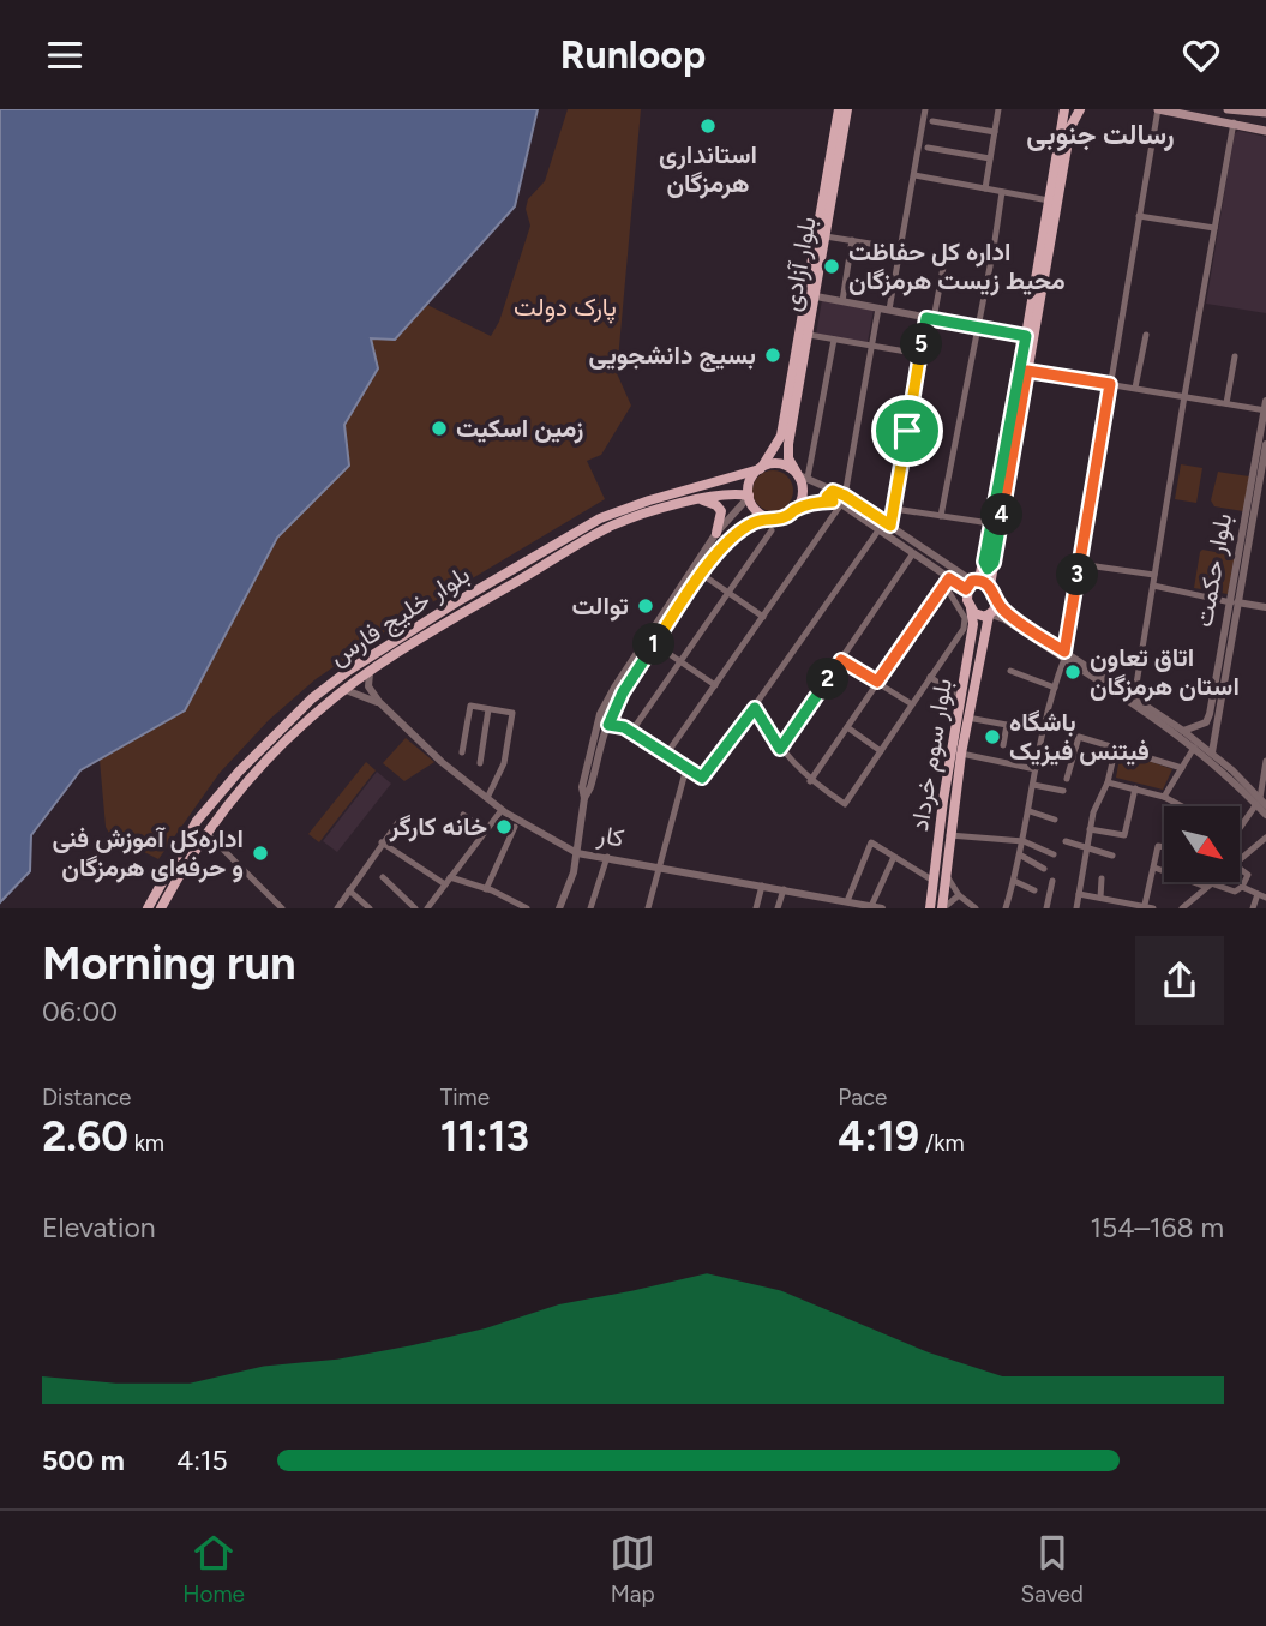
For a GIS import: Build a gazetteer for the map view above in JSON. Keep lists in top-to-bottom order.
{
  "streets": {
    "main road": ["بلوار آزادی", "بلوار خلیج فارس", "بلوار سوم خرداد"],
    "street": ["بلوار حکمت", "کار"]
  },
  "crossings": [
    ["بلوار آزادی", "بلوار خلیج فارس"]
  ],
  "districts": ["رسالت جنوبی"],
  "parks": ["پارک دولت"],
  "places": [
    "استانداری هرمزگان",
    "اداره کل حفاظت محیط زیست هرمزگان",
    "بسیج دانشجویی",
    "زمین اسکیت",
    "توالت",
    "اتاق تعاون استان هرمزگان",
    "باشگاه فیتنس فیزیک",
    "خانه کارگر",
    "اداره‌کل آموزش فنى و حرفه‌اى هرمزگان"
  ],
  "north": "bottom right",
  "page": {
    "header": "Runloop",
    "pins": [
      "5",
      "4",
      "3",
      "1",
      "2"
    ],
    "heading": ["Morning run", "06:00"],
    "stats": [
      ["Distance", "2.60 km"],
      ["Time", "11:13"],
      ["Pace", "4:19 /km"]
    ],
    "chart": ["Elevation", "154–168 m"],
    "list": [
      {
        "name": "500 m",
        "note": "4:15"
      }
    ],
    "tabs": ["Home", "Map", "Saved"]
  }
}
